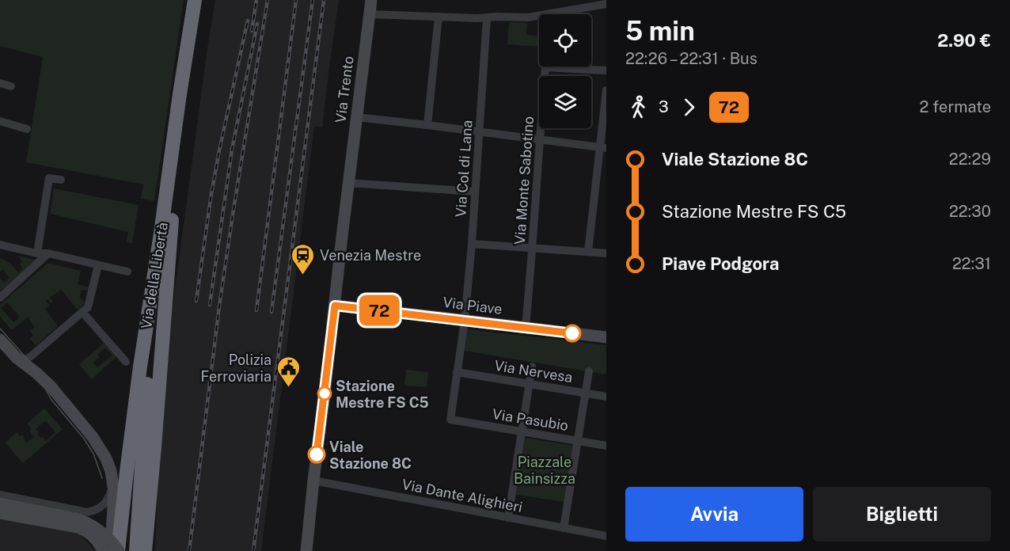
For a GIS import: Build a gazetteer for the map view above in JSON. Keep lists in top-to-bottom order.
{
  "streets": {
    "highway": ["Via della Libertà"],
    "street": [
      "Via Trento",
      "Via Col di Lana",
      "Via Monte Sabotino",
      "Via Piave",
      "Via Nervesa",
      "Via Pasubio",
      "Via Dante Alighieri"
    ]
  },
  "crossings": [
    ["Via Trento", "Via Piave"],
    ["Via Trento", "Via Dante Alighieri"],
    ["Via Col di Lana", "Via Piave"],
    ["Via Col di Lana", "Via Nervesa"],
    ["Via Col di Lana", "Via Pasubio"],
    ["Via Monte Sabotino", "Via Piave"]
  ],
  "parks": ["Piazzale Bainsizza"],
  "places": {
    "station": ["Venezia Mestre"],
    "public building": ["Polizia Ferroviaria"],
    "other": ["Stazione Mestre FS C5", "Viale Stazione 8C"]
  },
  "lines": ["bus line 72"],
  "page": {
    "on_map": "72",
    "heading": ["5 min", "22:26 – 22:31 · Bus", "2.90 €"],
    "legs": ["3", "72", "2 fermate"],
    "list": [
      {
        "name": "Viale Stazione 8C",
        "value": "22:29"
      },
      {
        "name": "Stazione Mestre FS C5",
        "value": "22:30"
      },
      {
        "name": "Piave Podgora",
        "value": "22:31"
      }
    ],
    "buttons": ["Avvia", "Biglietti"]
  }
}
